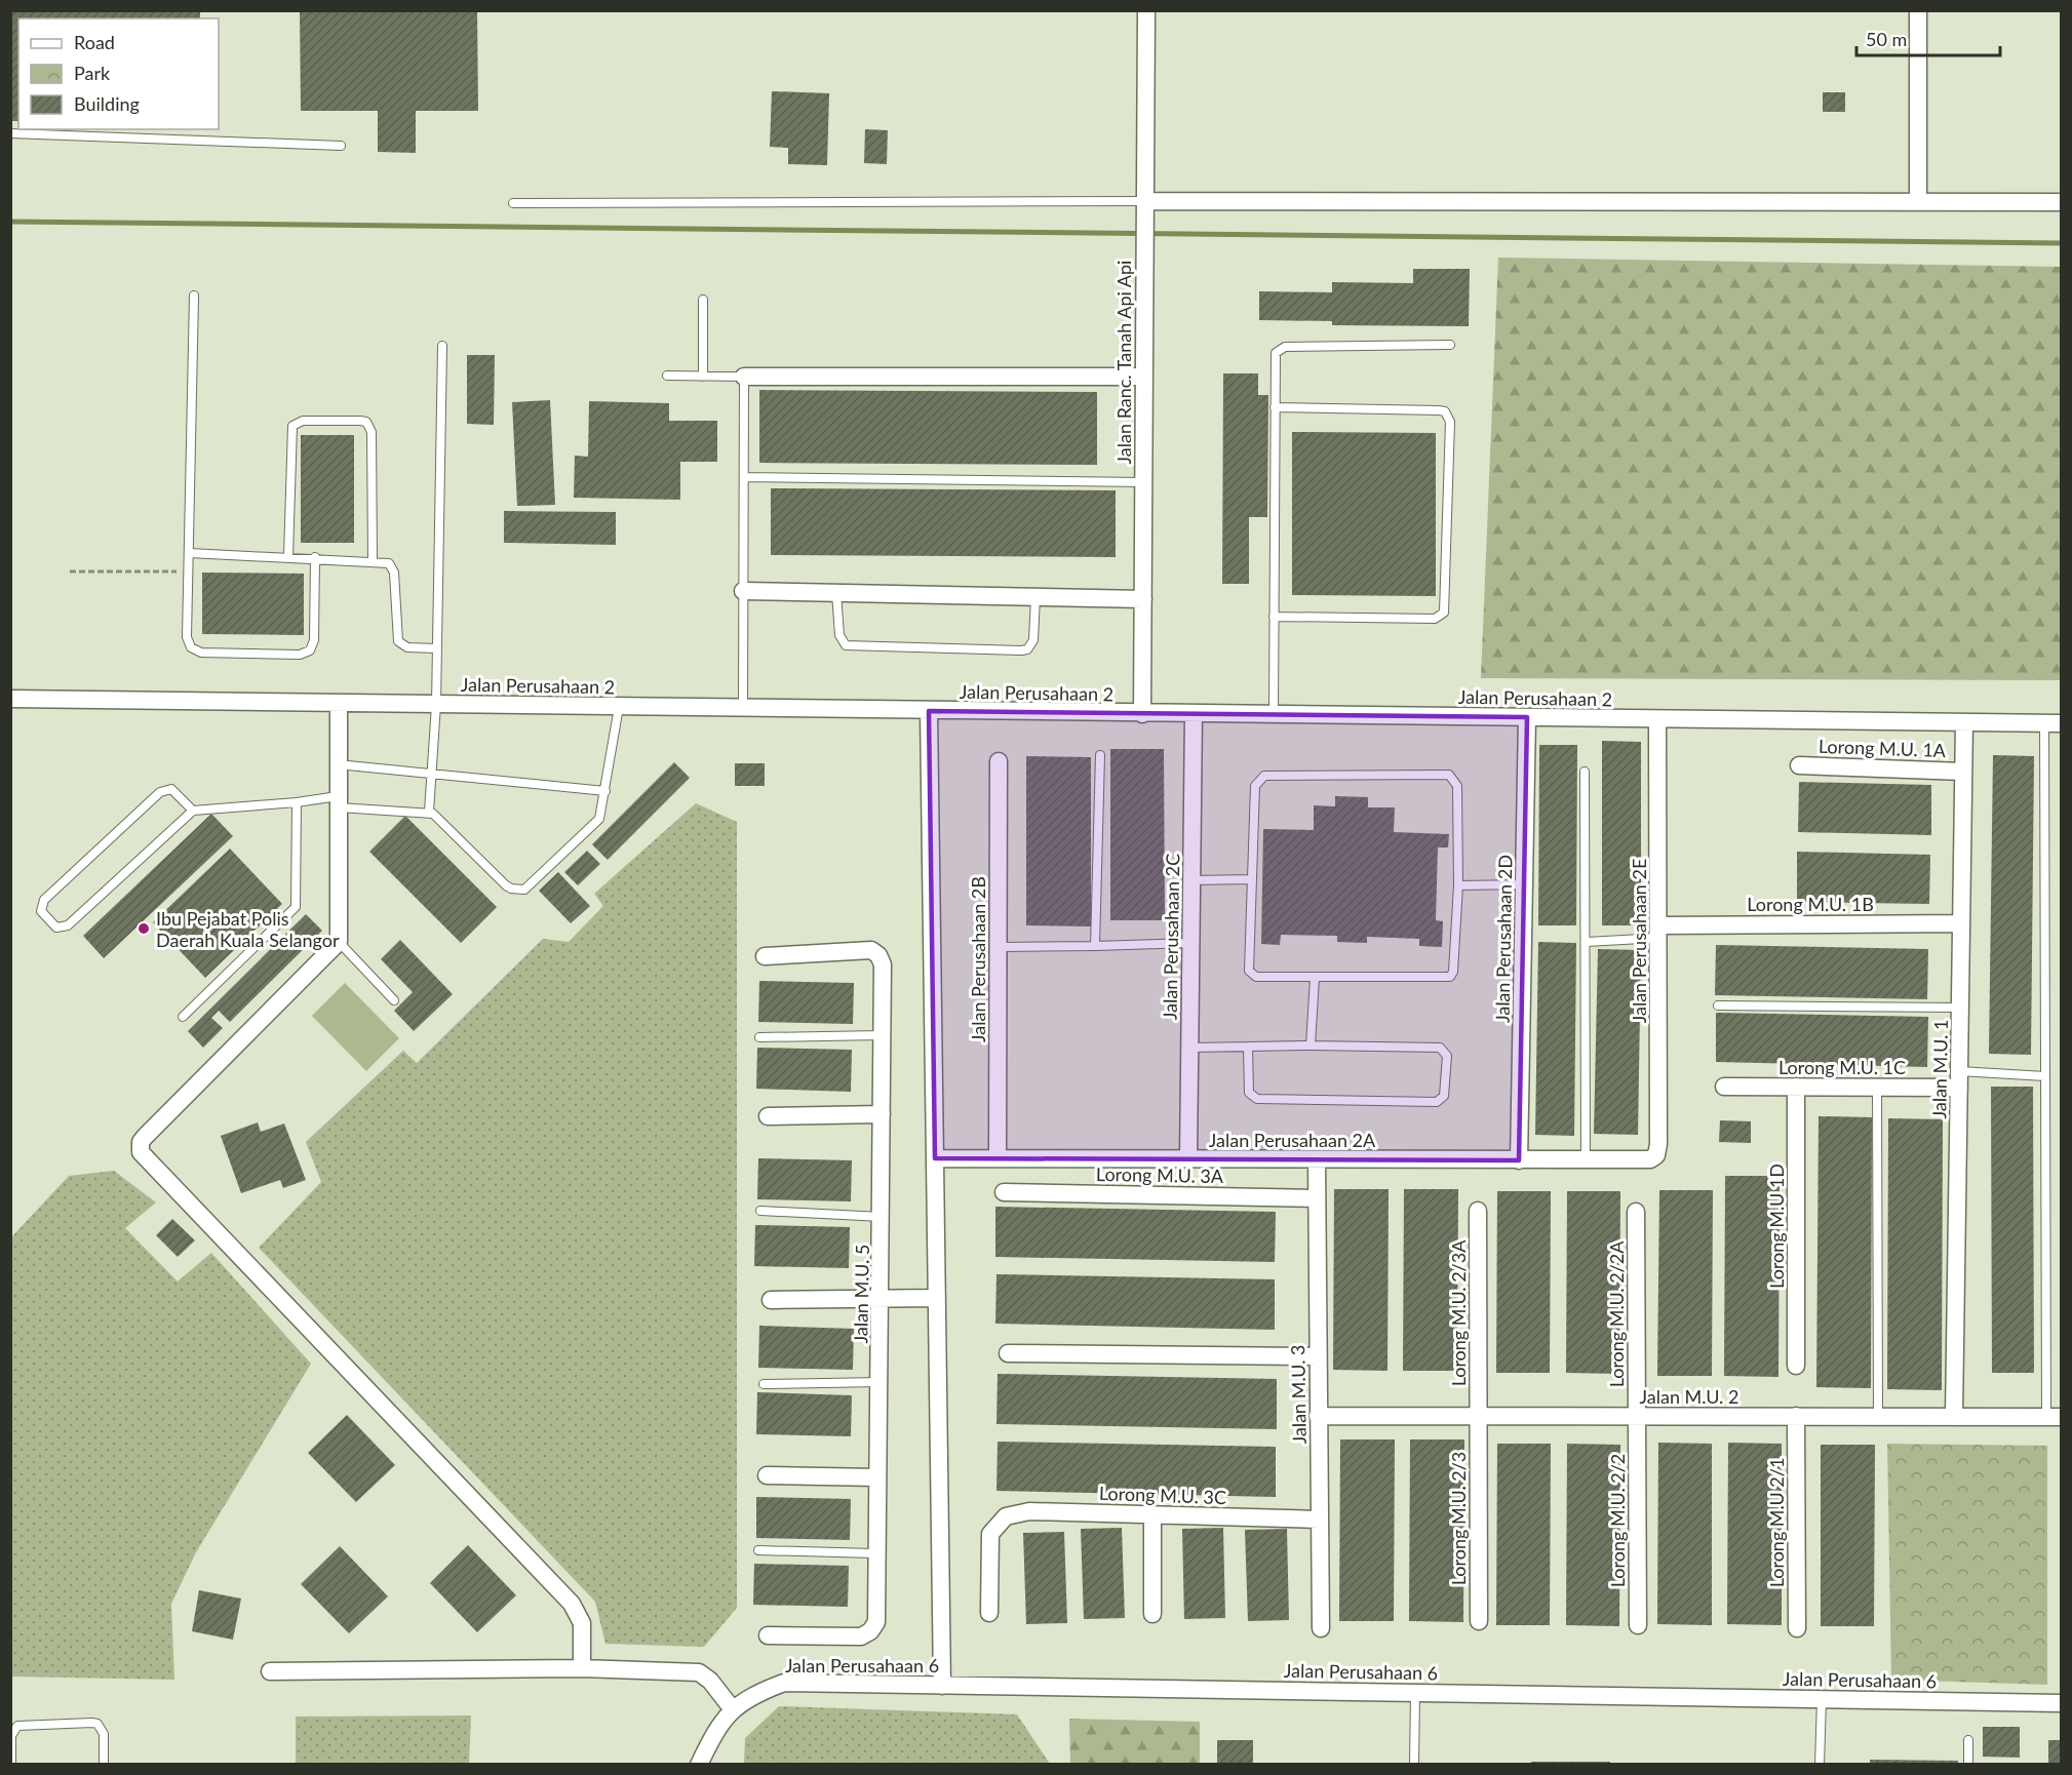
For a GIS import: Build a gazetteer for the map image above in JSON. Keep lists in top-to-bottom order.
{
  "streets": {
    "street": [
      "Jalan Ranc. Tanah Api Api",
      "Jalan Perusahaan 2",
      "Lorong M.U. 1A",
      "Lorong M.U. 1B",
      "Jalan Perusahaan 2C",
      "Jalan Perusahaan 2D",
      "Jalan Perusahaan 2E",
      "Jalan Perusahaan 2B",
      "Lorong M.U. 1C",
      "Jalan M.U. 1",
      "Jalan Perusahaan 2A",
      "Lorong M.U. 3A",
      "Lorong M.U 1D",
      "Jalan M.U. 5",
      "Lorong M.U. 2/3A",
      "Lorong M.U. 2/2A",
      "Jalan M.U. 3",
      "Jalan M.U. 2",
      "Lorong M.U. 3C",
      "Lorong M.U. 2/3",
      "Lorong M.U. 2/2",
      "Lorong M.U 2/1",
      "Jalan Perusahaan 6"
    ]
  },
  "crossings": [
    ["Jalan Ranc. Tanah Api Api", "Jalan Perusahaan 2"],
    ["Jalan Perusahaan 2", "Jalan Perusahaan 2C"],
    ["Jalan Perusahaan 2", "Jalan Perusahaan 2D"],
    ["Jalan Perusahaan 2", "Jalan Perusahaan 2E"],
    ["Jalan Perusahaan 2", "Jalan M.U. 1"],
    ["Lorong M.U. 1A", "Jalan M.U. 1"],
    ["Lorong M.U. 1B", "Jalan Perusahaan 2E"],
    ["Lorong M.U. 1B", "Jalan M.U. 1"],
    ["Jalan Perusahaan 2C", "Jalan Perusahaan 2A"],
    ["Jalan Perusahaan 2D", "Jalan Perusahaan 2A"],
    ["Jalan Perusahaan 2E", "Jalan Perusahaan 2A"],
    ["Jalan Perusahaan 2B", "Jalan Perusahaan 2A"],
    ["Lorong M.U. 1C", "Jalan M.U. 1"],
    ["Lorong M.U. 1C", "Lorong M.U 1D"],
    ["Jalan M.U. 1", "Jalan M.U. 2"],
    ["Jalan Perusahaan 2A", "Jalan M.U. 3"],
    ["Lorong M.U. 3A", "Jalan M.U. 3"],
    ["Lorong M.U. 2/3A", "Jalan M.U. 2"],
    ["Lorong M.U. 2/3A", "Lorong M.U. 2/3"],
    ["Lorong M.U. 2/2A", "Jalan M.U. 2"],
    ["Lorong M.U. 2/2A", "Lorong M.U. 2/2"],
    ["Jalan M.U. 3", "Jalan M.U. 2"],
    ["Jalan M.U. 3", "Lorong M.U. 3C"],
    ["Jalan M.U. 2", "Lorong M.U. 2/3"],
    ["Jalan M.U. 2", "Lorong M.U. 2/2"],
    ["Jalan M.U. 2", "Lorong M.U 2/1"]
  ],
  "places": ["Ibu Pejabat Polis Daerah Kuala Selangor"],
  "legend": ["Road", "Park", "Building"],
  "scale_bar": "50 m"
}
